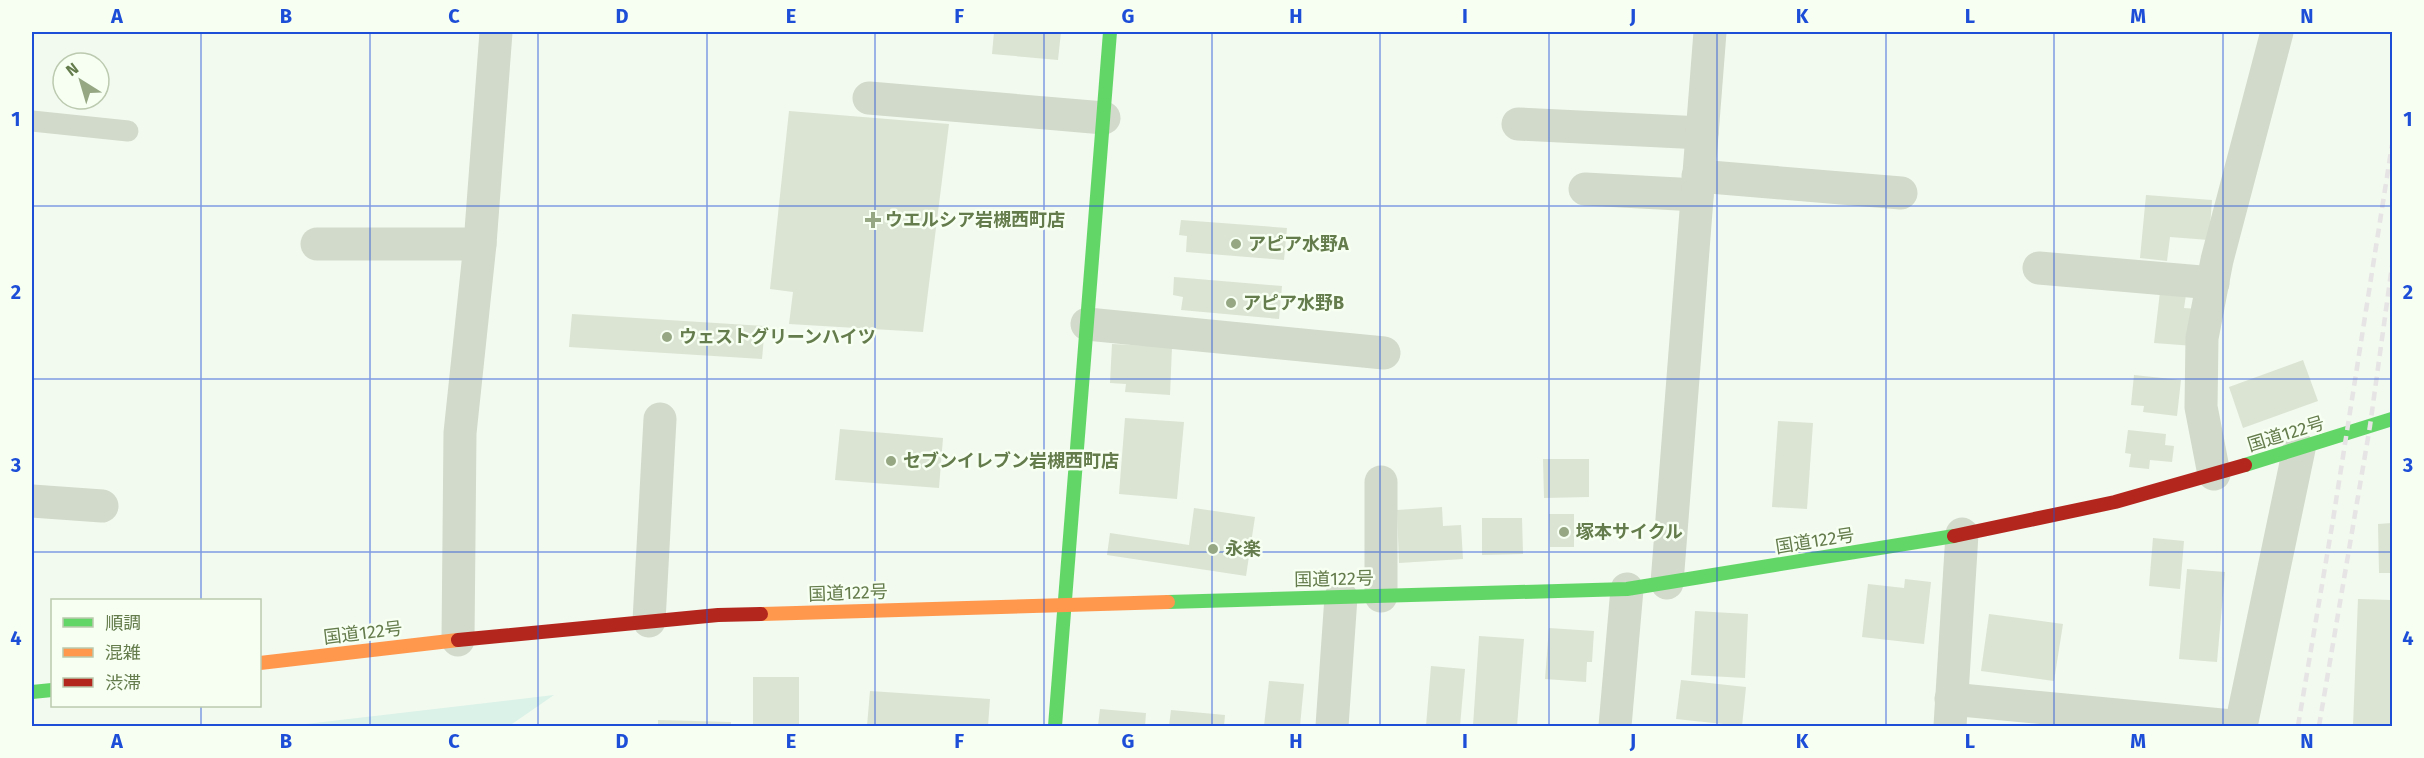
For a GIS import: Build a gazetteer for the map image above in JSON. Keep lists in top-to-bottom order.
{
  "streets": {
    "main road": ["国道122号"]
  },
  "places": {
    "health": ["ウエルシア岩槻西町店"],
    "other": [
      "アピア水野A",
      "アピア水野B",
      "ウェストグリーンハイツ",
      "セブンイレブン岩槻西町店",
      "塚本サイクル",
      "永楽"
    ]
  },
  "legend": ["順調", "混雑", "渋滞"],
  "north": "top left",
  "grid": {
    "columns": [
      "A",
      "B",
      "C",
      "D",
      "E",
      "F",
      "G",
      "H",
      "I",
      "J",
      "K",
      "L",
      "M",
      "N"
    ],
    "rows": [
      "1",
      "2",
      "3",
      "4"
    ]
  }
}
